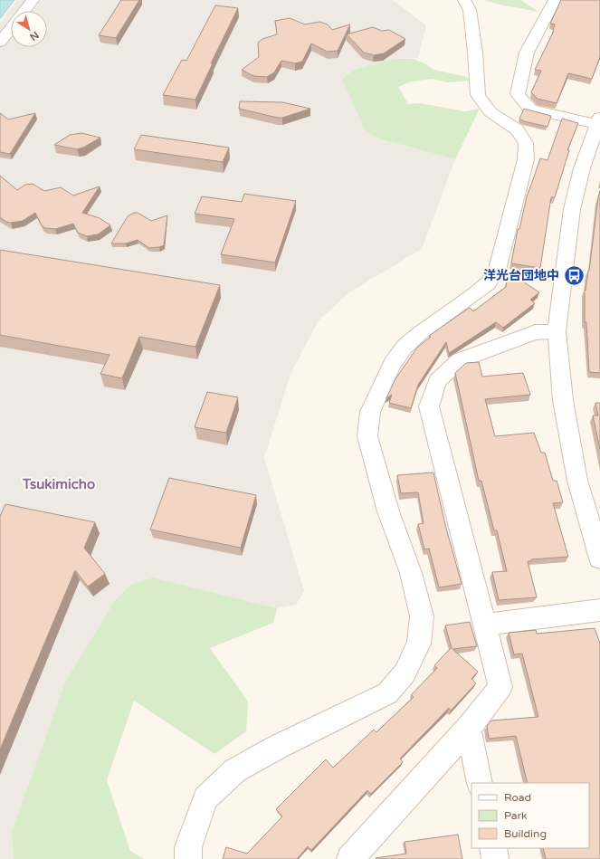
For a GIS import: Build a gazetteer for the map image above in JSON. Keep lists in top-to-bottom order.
{
  "districts": ["Tsukimicho"],
  "places": {
    "bus stop": ["洋光台団地中"]
  },
  "legend": ["Road", "Park", "Building"],
  "north": "bottom right"
}
